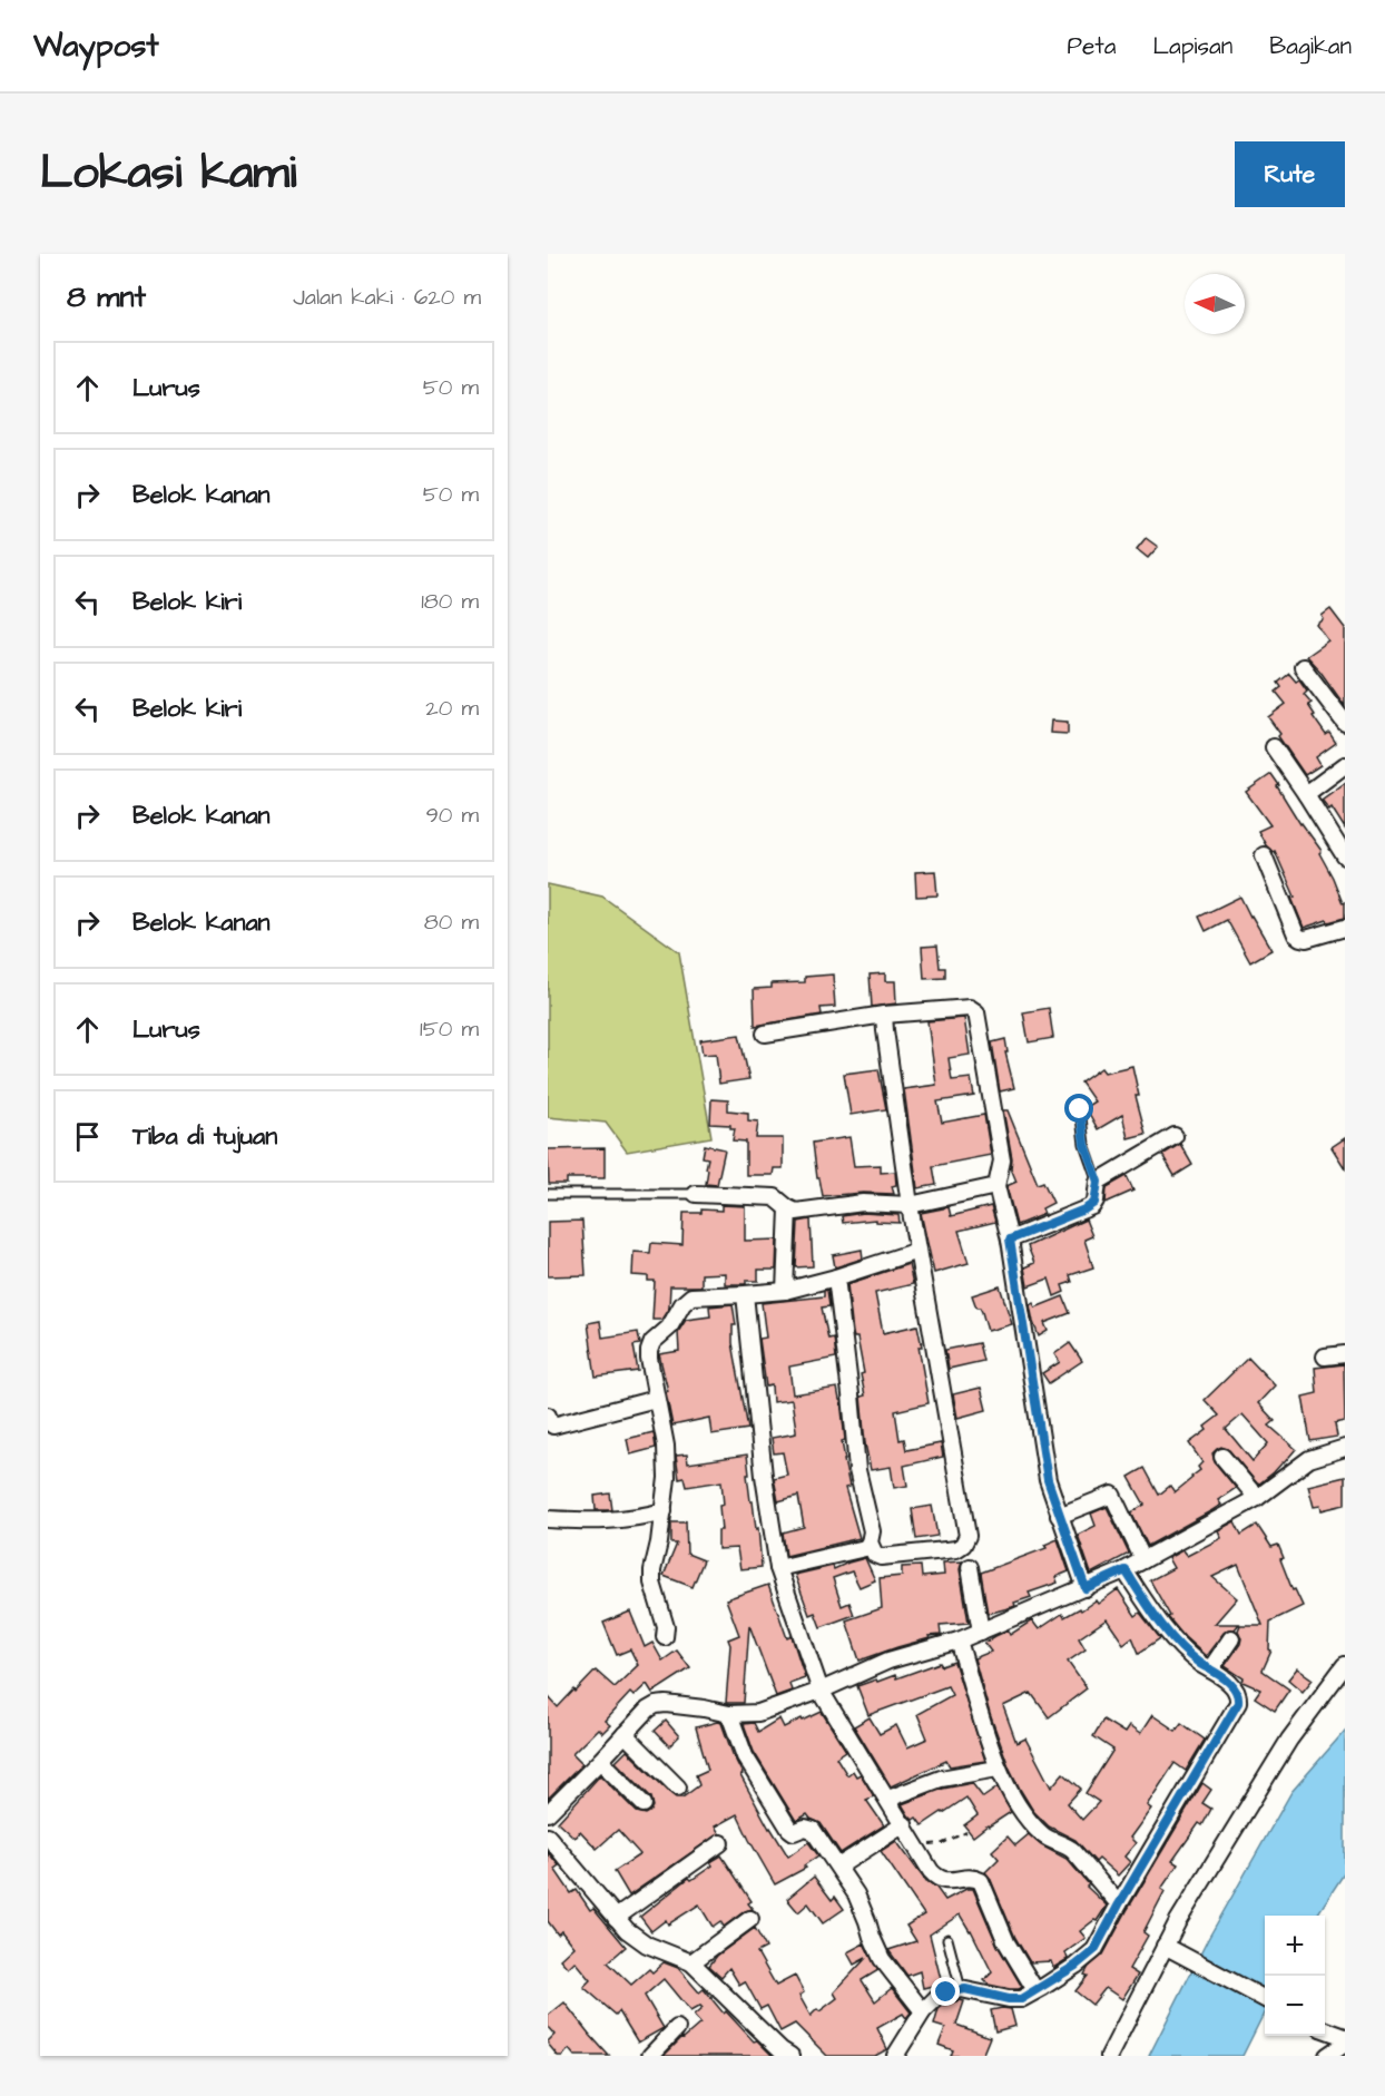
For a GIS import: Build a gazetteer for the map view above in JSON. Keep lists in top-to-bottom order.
{
  "north": "left",
  "page": {
    "header": "Waypost",
    "nav": ["Peta", "Lapisan", "Bagikan"],
    "title": "Lokasi kami",
    "buttons": "Rute",
    "heading": ["8 mnt", "Jalan kaki · 620 m"],
    "list": [
      ["Lurus", "50 m"],
      ["Belok kanan", "50 m"],
      ["Belok kiri", "180 m"],
      ["Belok kiri", "20 m"],
      ["Belok kanan", "90 m"],
      ["Belok kanan", "80 m"],
      ["Lurus", "150 m"],
      "Tiba di tujuan"
    ],
    "map_buttons": ["+", "−"]
  }
}
